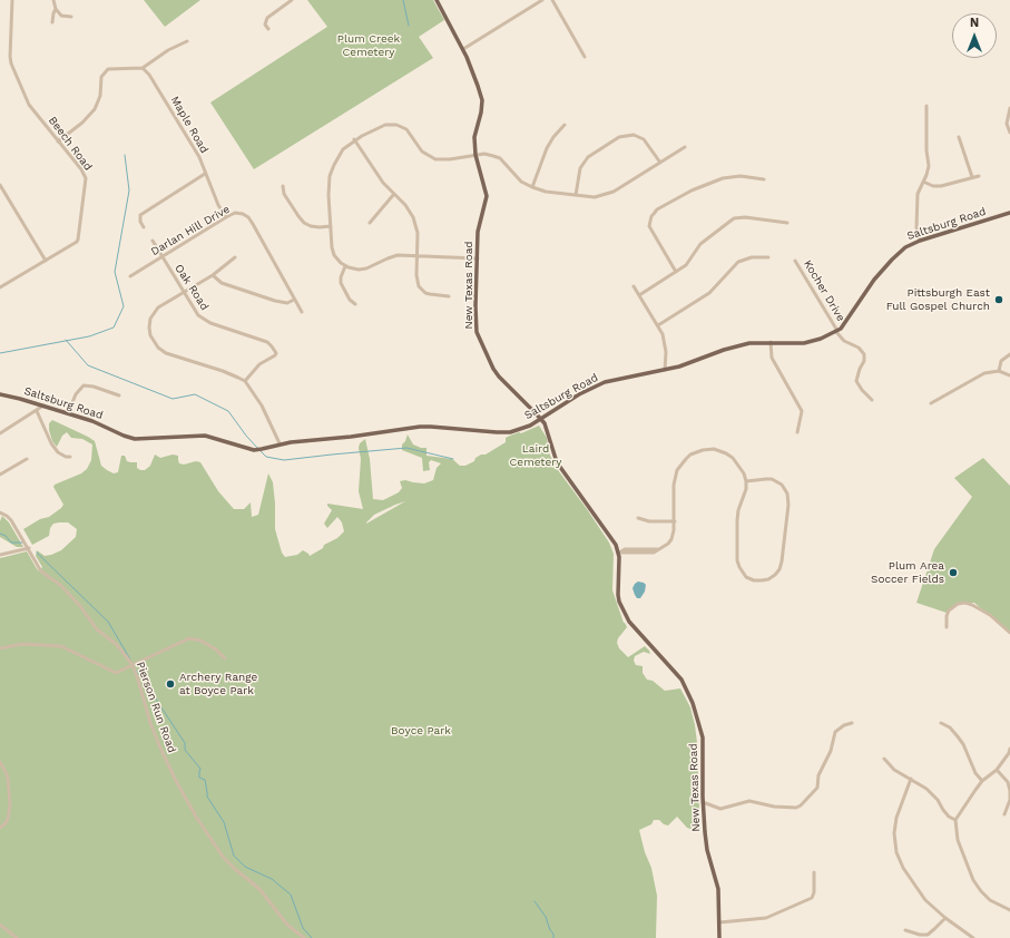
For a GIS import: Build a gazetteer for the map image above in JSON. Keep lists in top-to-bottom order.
{
  "streets": {
    "main road": ["Saltsburg Road", "New Texas Road"],
    "street": [
      "Maple Road",
      "Beech Road",
      "Darlan Hill Drive",
      "Oak Road",
      "Kocher Drive",
      "Pierson Run Road"
    ]
  },
  "crossings": [
    ["Maple Road", "Darlan Hill Drive"],
    ["Saltsburg Road", "New Texas Road"],
    ["Saltsburg Road", "Kocher Drive"],
    ["Darlan Hill Drive", "Oak Road"]
  ],
  "parks": ["Plum Creek Cemetery", "Laird Cemetery", "Boyce Park"],
  "places": ["Pittsburgh East Full Gospel Church", "Plum Area Soccer Fields", "Archery Range at Boyce Park"],
  "north": "top"
}
